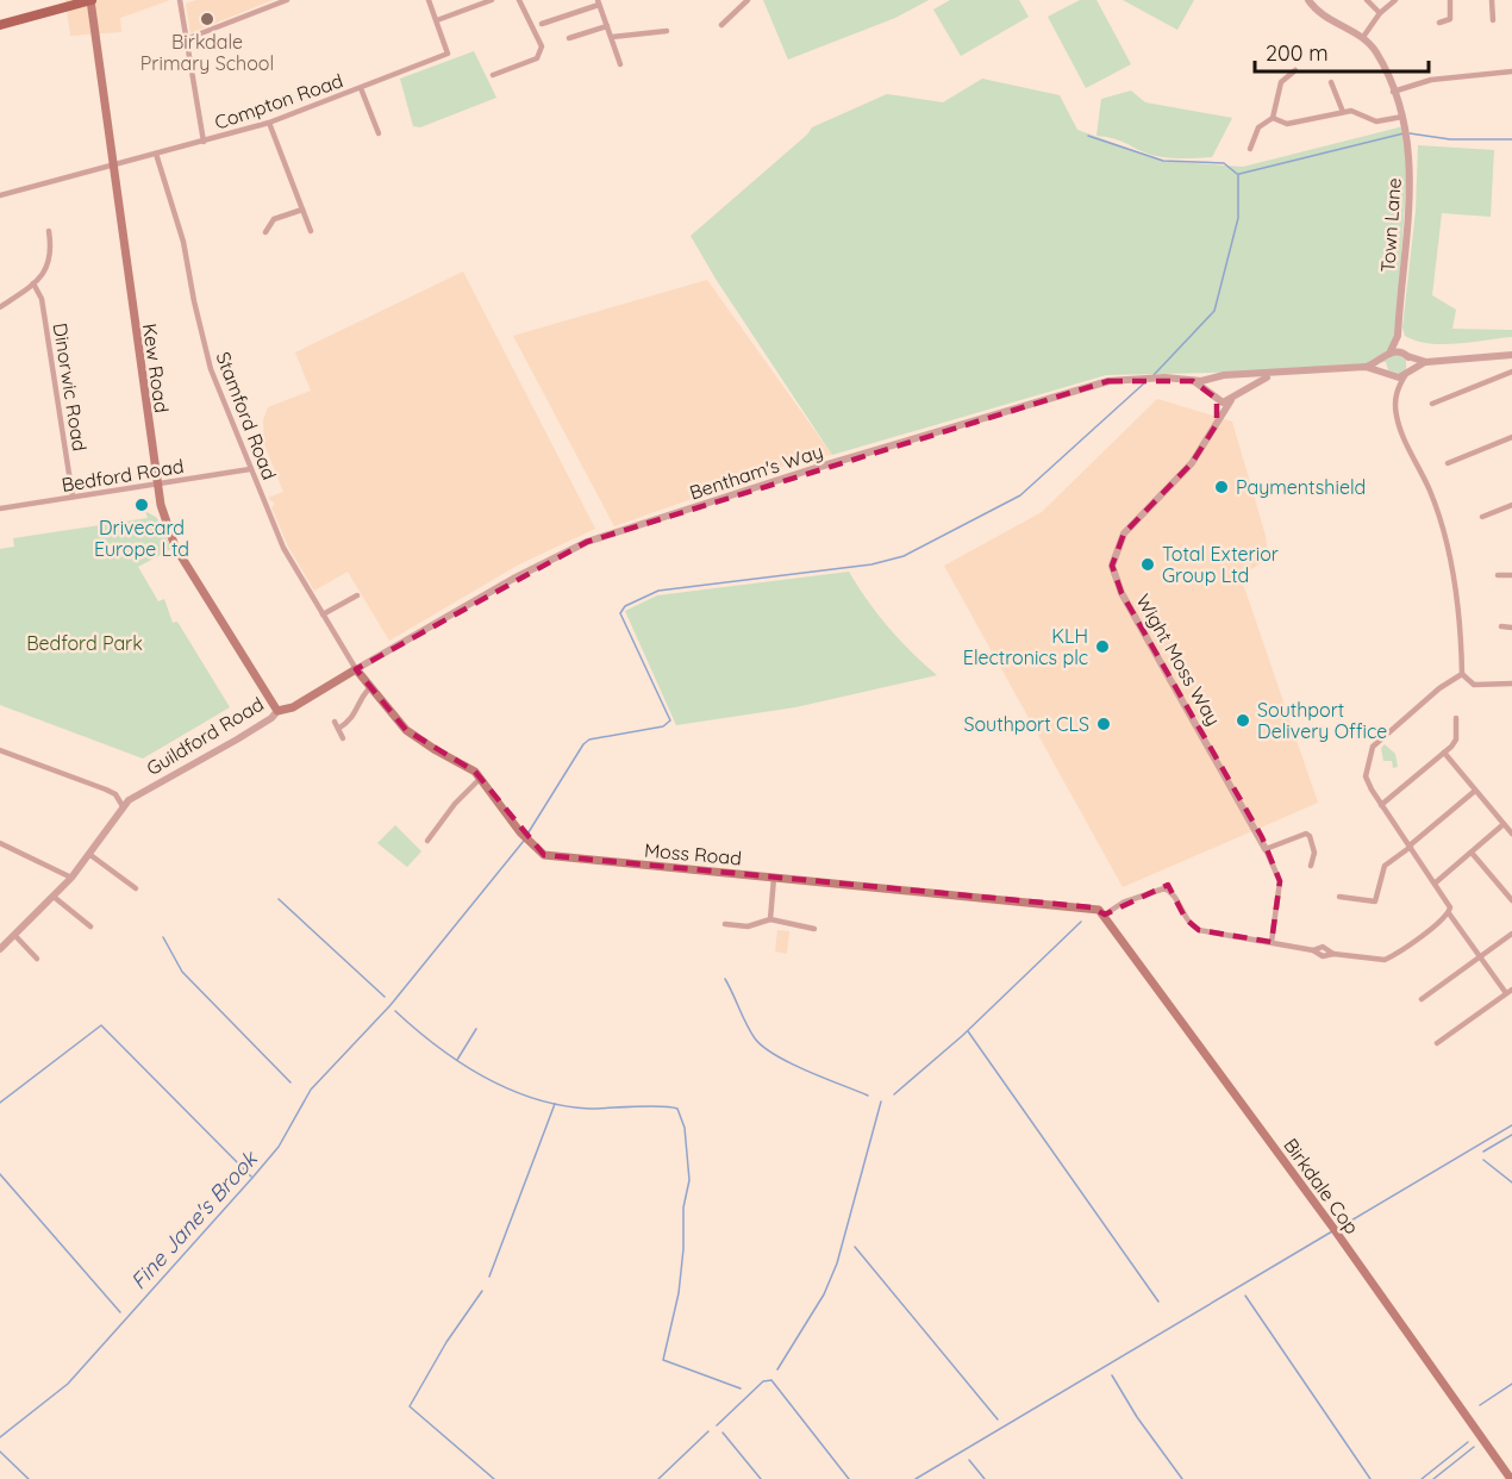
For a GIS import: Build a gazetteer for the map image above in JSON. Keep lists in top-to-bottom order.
{
  "streets": {
    "main road": [
      "Kew Road",
      "Guildford Road",
      "Moss Road",
      "Birkdale Cop"
    ],
    "street": [
      "Compton Road",
      "Town Lane",
      "Dinorwic Road",
      "Stamford Road",
      "Bentham's Way",
      "Bedford Road",
      "Wight Moss Way"
    ]
  },
  "crossings": [
    ["Compton Road", "Kew Road"],
    ["Compton Road", "Stamford Road"],
    ["Kew Road", "Bedford Road"],
    ["Kew Road", "Guildford Road"],
    ["Dinorwic Road", "Bedford Road"],
    ["Stamford Road", "Bentham's Way"],
    ["Stamford Road", "Bedford Road"],
    ["Stamford Road", "Guildford Road"],
    ["Stamford Road", "Moss Road"],
    ["Bentham's Way", "Wight Moss Way"],
    ["Bentham's Way", "Guildford Road"],
    ["Bentham's Way", "Moss Road"],
    ["Guildford Road", "Moss Road"],
    ["Moss Road", "Birkdale Cop"]
  ],
  "water": ["Fine Jane's Brook"],
  "parks": ["Bedford Park"],
  "places": [
    "Birkdale Primary School",
    "Paymentshield",
    "Drivecard Europe Ltd",
    "Total Exterior Group Ltd",
    "KLH Electronics plc",
    "Southport Delivery Office",
    "Southport CLS"
  ],
  "scale_bar": "200 m"
}
